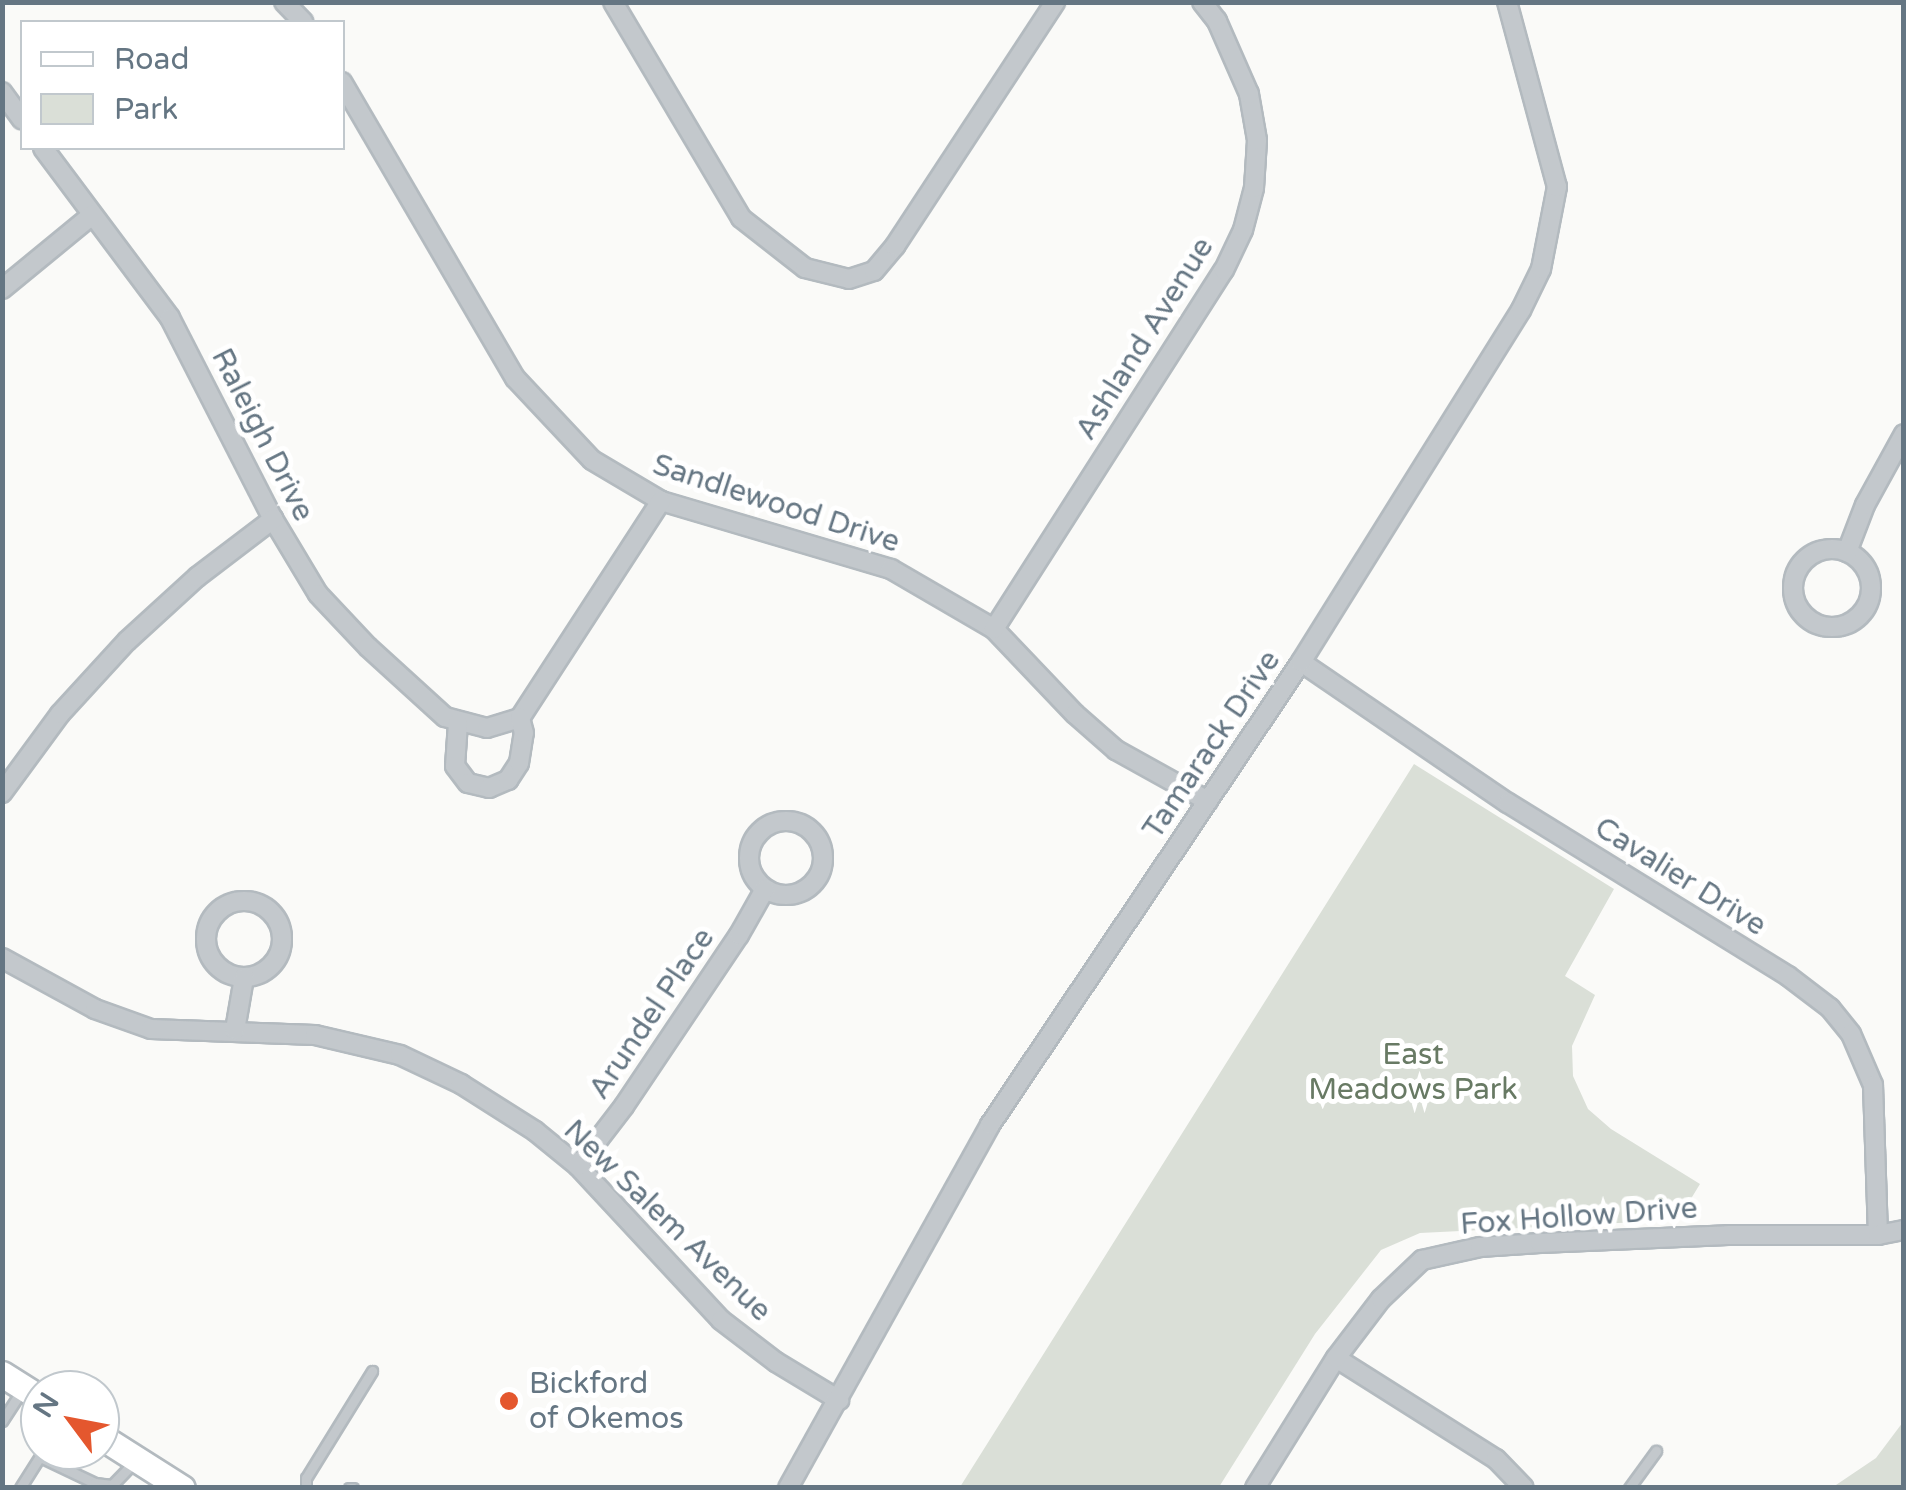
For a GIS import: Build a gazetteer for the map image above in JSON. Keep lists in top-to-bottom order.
{
  "streets": {
    "street": [
      "Ashland Avenue",
      "Raleigh Drive",
      "Sandlewood Drive",
      "Tamarack Drive",
      "Cavalier Drive",
      "Arundel Place",
      "Fox Hollow Drive",
      "New Salem Avenue"
    ]
  },
  "crossings": [
    ["Ashland Avenue", "Sandlewood Drive"],
    ["Sandlewood Drive", "Tamarack Drive"],
    ["Tamarack Drive", "Cavalier Drive"],
    ["Tamarack Drive", "New Salem Avenue"],
    ["Cavalier Drive", "Fox Hollow Drive"],
    ["Arundel Place", "New Salem Avenue"]
  ],
  "parks": ["East Meadows Park"],
  "places": ["Bickford of Okemos"],
  "legend": ["Road", "Park"],
  "north": "top left"
}
